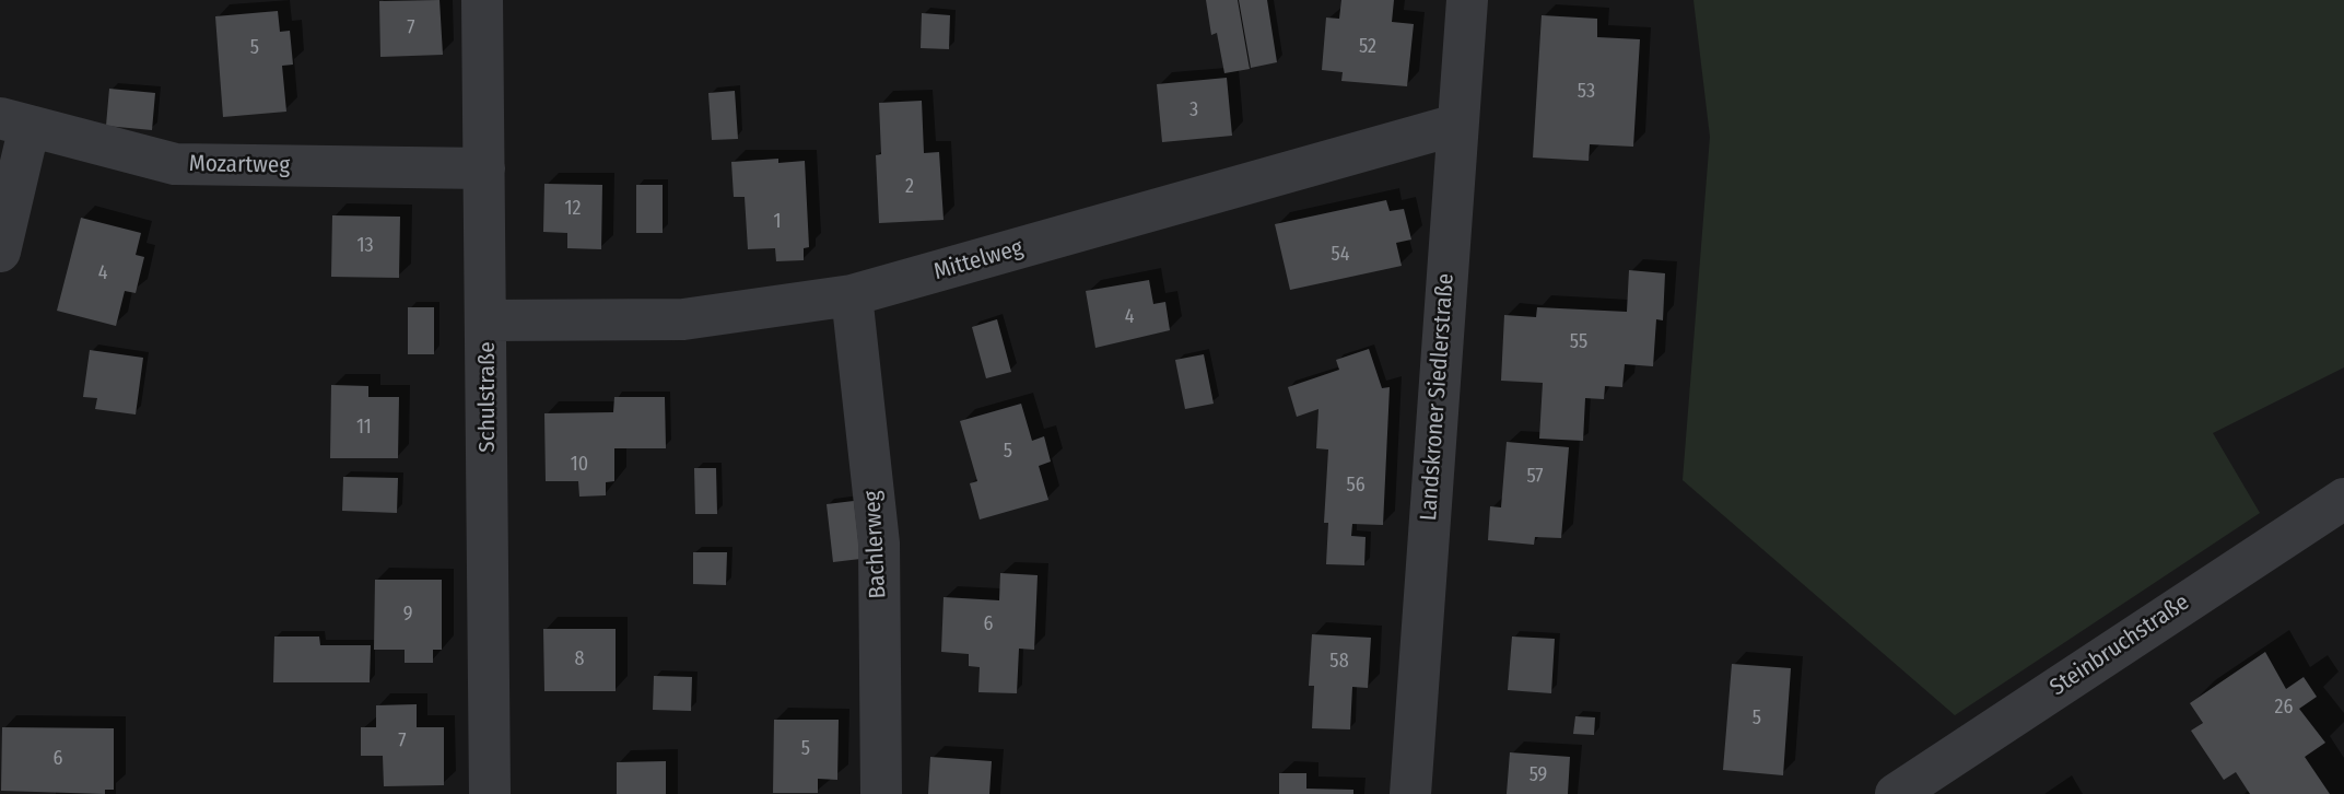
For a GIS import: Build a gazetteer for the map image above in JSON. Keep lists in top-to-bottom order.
{
  "streets": {
    "street": [
      "Mozartweg",
      "Mittelweg",
      "Schulstraße",
      "Landskroner Siedlerstraße",
      "Bachlerweg",
      "Steinbruchstraße"
    ]
  },
  "crossings": [
    ["Mozartweg", "Schulstraße"],
    ["Mittelweg", "Schulstraße"],
    ["Mittelweg", "Landskroner Siedlerstraße"],
    ["Mittelweg", "Bachlerweg"]
  ],
  "house_numbers": [
    "7",
    "52",
    "5",
    "53",
    "3",
    "2",
    "12",
    "1",
    "13",
    "54",
    "4",
    "4",
    "55",
    "11",
    "5",
    "10",
    "57",
    "56",
    "9",
    "6",
    "8",
    "58",
    "26",
    "5",
    "7",
    "5",
    "6",
    "59"
  ]
}
